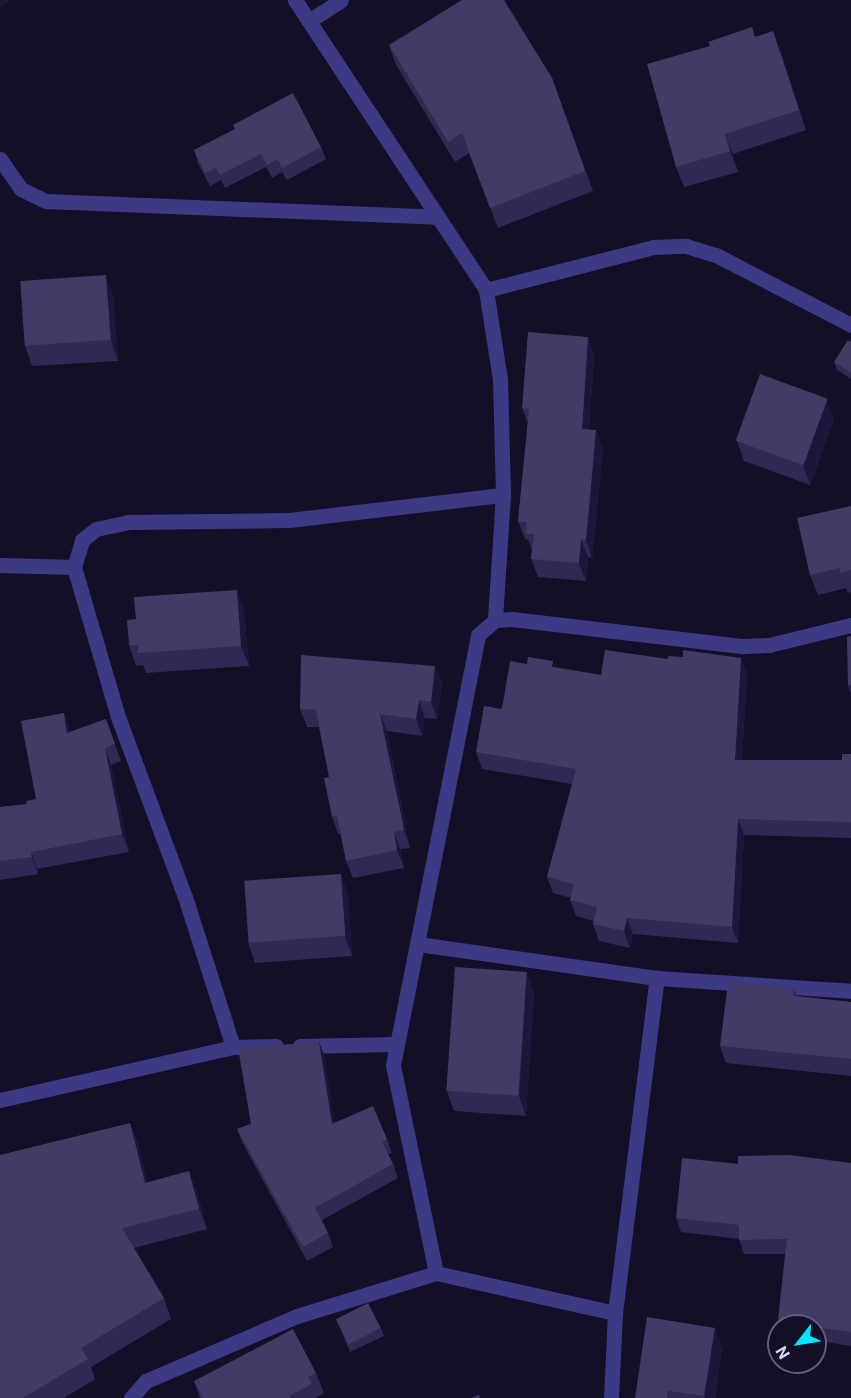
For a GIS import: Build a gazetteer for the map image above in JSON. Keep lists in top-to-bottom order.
{
  "north": "bottom left"
}
